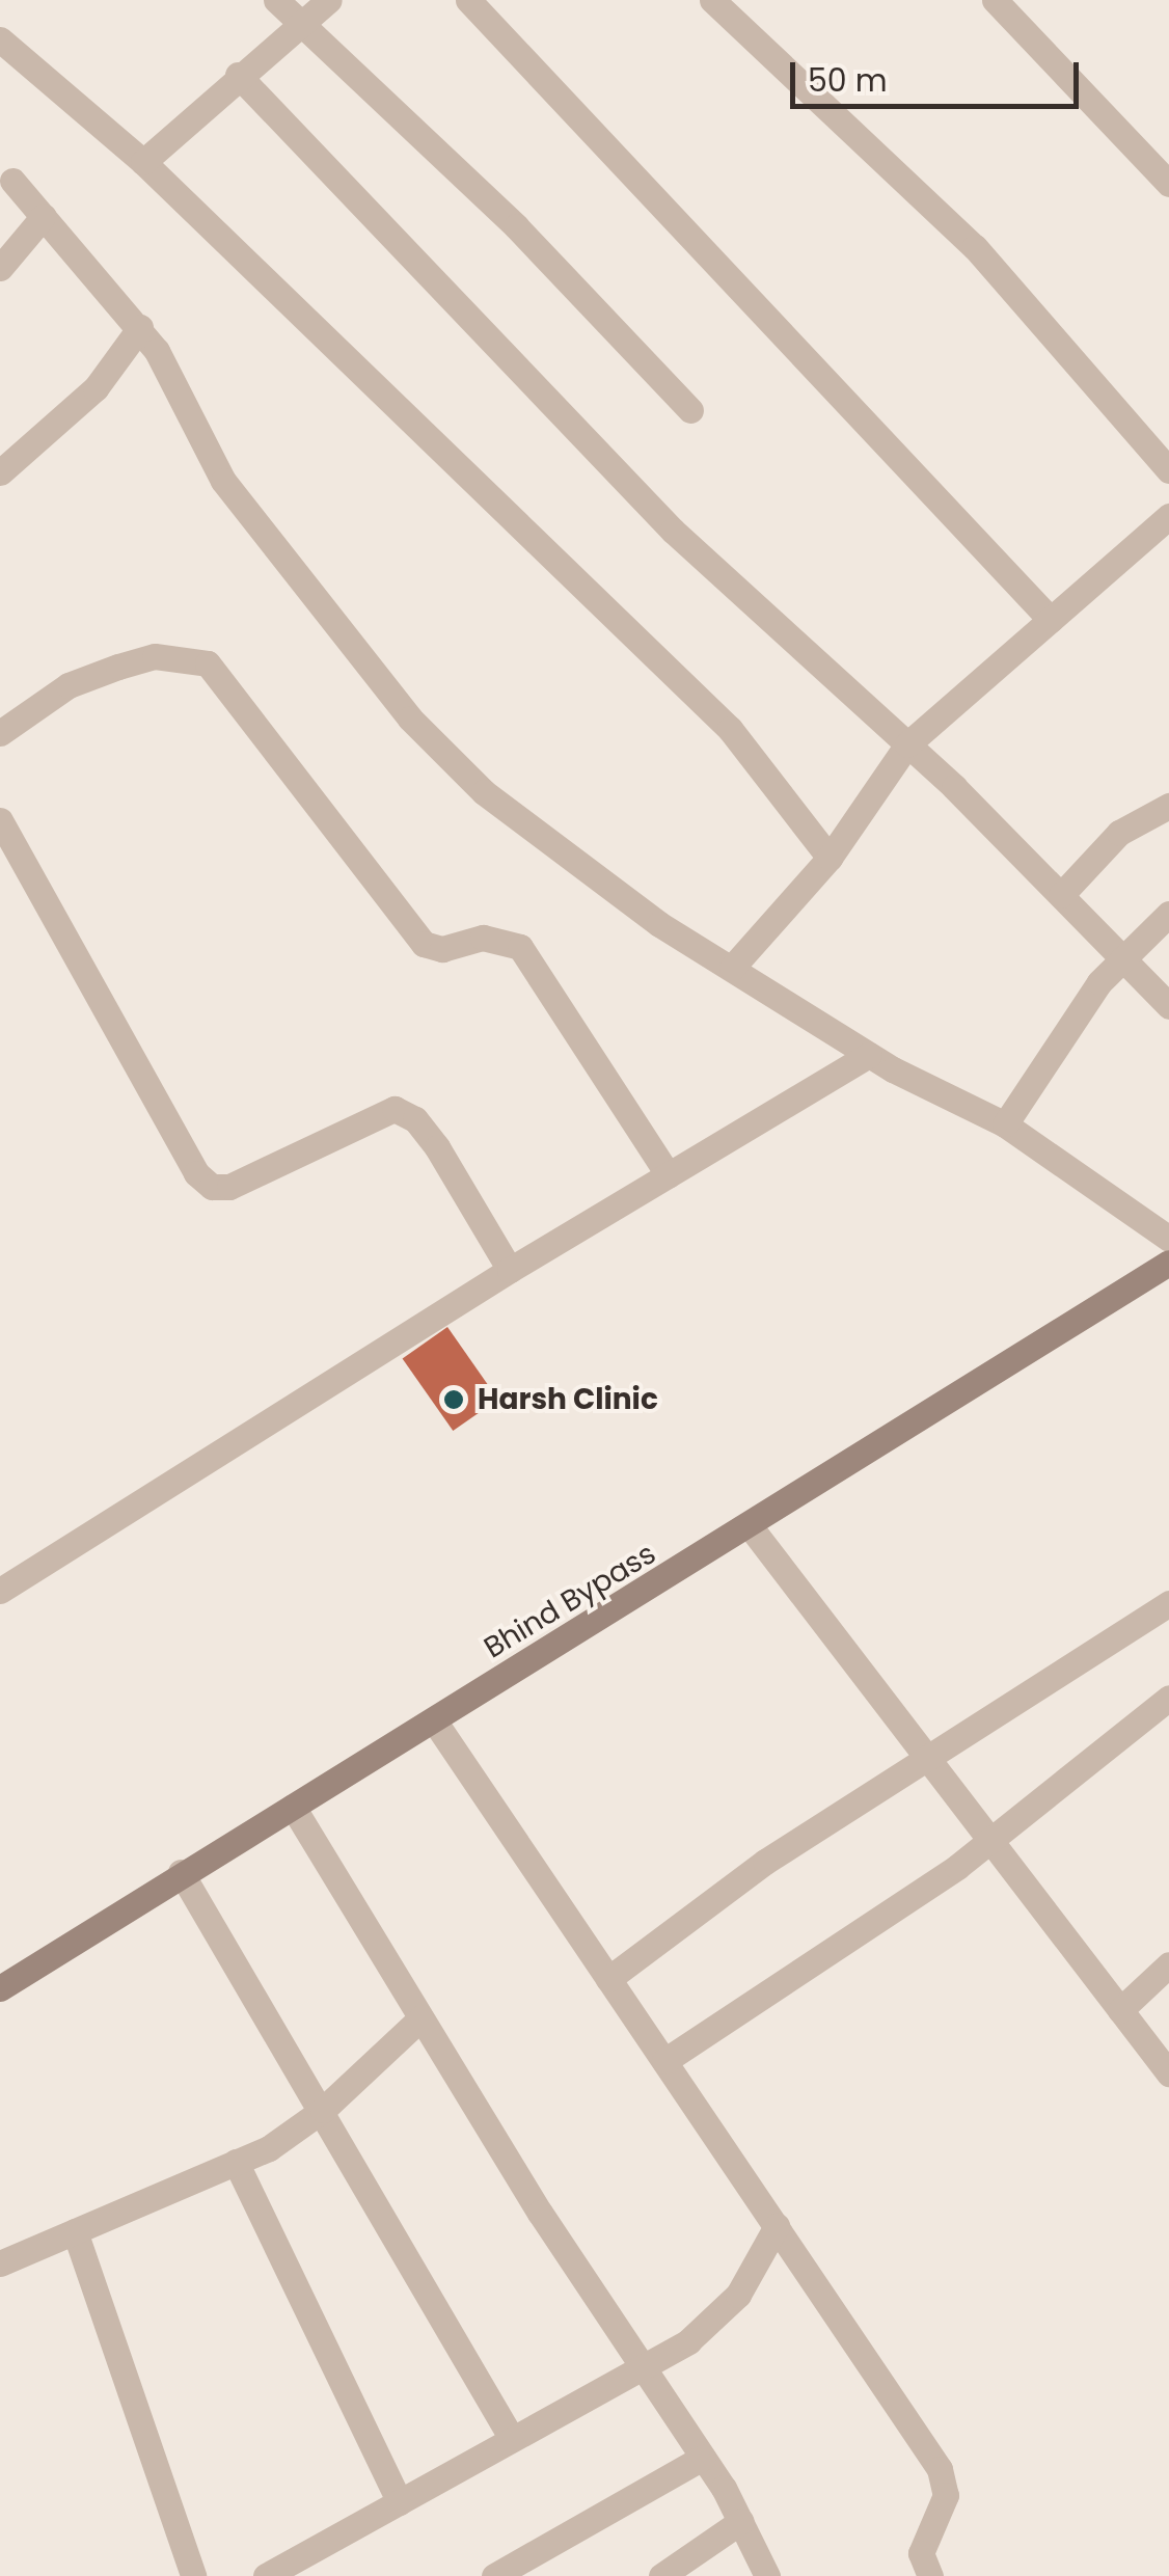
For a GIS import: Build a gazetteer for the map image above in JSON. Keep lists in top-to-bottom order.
{
  "streets": {
    "street": ["Bhind Bypass"]
  },
  "places": ["Harsh Clinic"],
  "scale_bar": "50 m"
}
